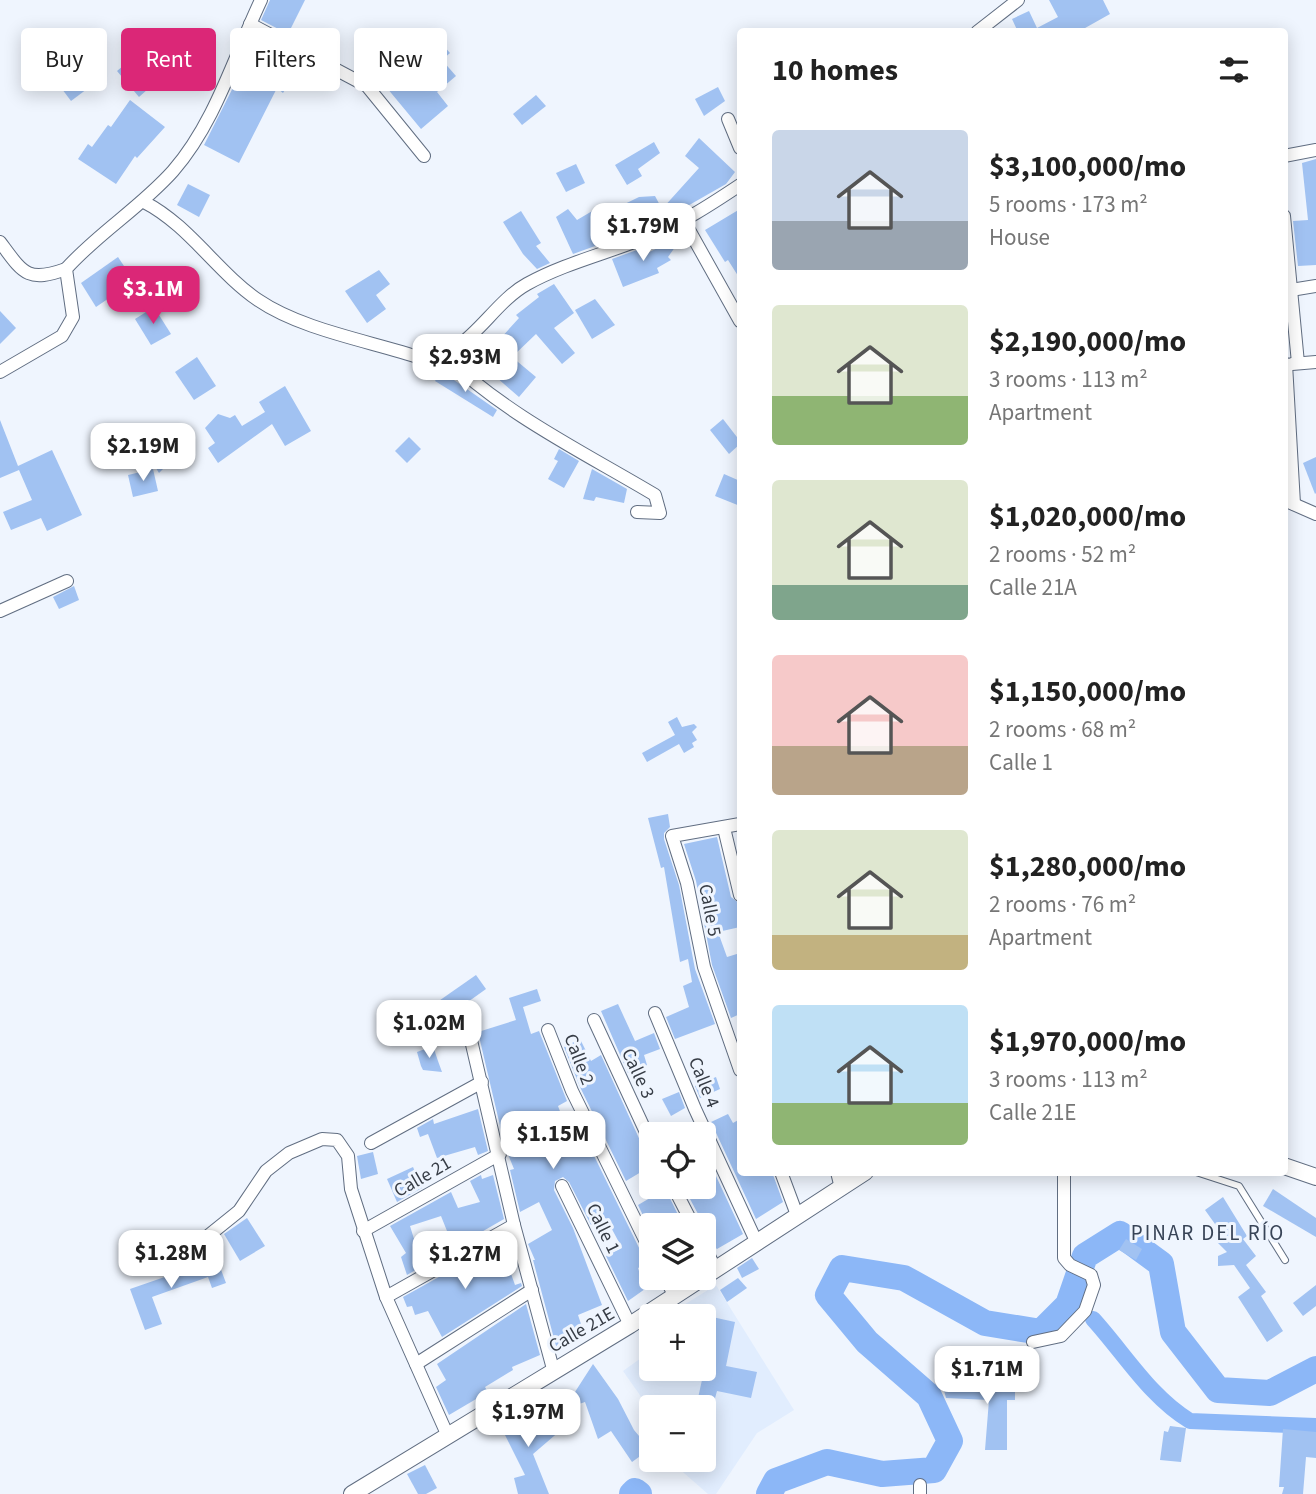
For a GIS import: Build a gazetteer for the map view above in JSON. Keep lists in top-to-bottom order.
{
  "streets": {
    "main road": ["Calle 21E"],
    "street": [
      "Calle 5",
      "Calle 2",
      "Calle 3",
      "Calle 4",
      "Calle 21",
      "Calle 1"
    ]
  },
  "crossings": [
    ["Calle 4", "Calle 21E"],
    ["Calle 1", "Calle 21E"]
  ],
  "districts": ["PINAR DEL RÍO"],
  "page": {
    "chip": [
      "Buy",
      "Rent",
      "Filters",
      "New"
    ],
    "heading": "10 homes",
    "list": [
      {
        "name": "$3,100,000/mo",
        "note": "5 rooms · 173 m² · House"
      },
      {
        "name": "$2,190,000/mo",
        "note": "3 rooms · 113 m² · Apartment"
      },
      {
        "name": "$1,020,000/mo",
        "note": "2 rooms · 52 m² · Calle 21A"
      },
      {
        "name": "$1,150,000/mo",
        "note": "2 rooms · 68 m² · Calle 1"
      },
      {
        "name": "$1,280,000/mo",
        "note": "2 rooms · 76 m² · Apartment"
      },
      {
        "name": "$1,970,000/mo",
        "note": "3 rooms · 113 m² · Calle 21E"
      }
    ],
    "price": [
      "$1.79M",
      "$3.1M",
      "$2.93M",
      "$2.19M",
      "$1.02M",
      "$1.15M",
      "$1.28M",
      "$1.27M",
      "$1.71M",
      "$1.97M"
    ],
    "map_buttons": ["+", "−"]
  }
}
